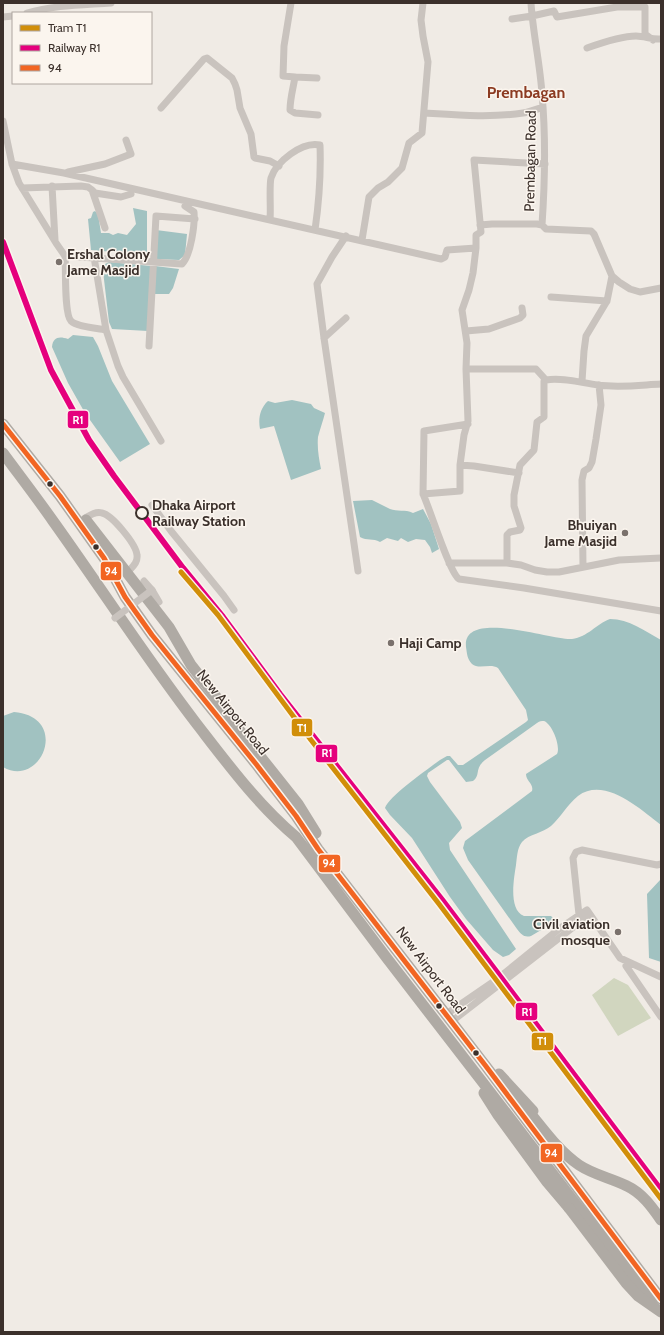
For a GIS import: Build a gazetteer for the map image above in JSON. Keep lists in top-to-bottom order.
{
  "streets": {
    "highway": ["New Airport Road"],
    "street": ["Prembagan Road"]
  },
  "districts": ["Prembagan"],
  "places": [
    "Ershal Colony Jame Masjid",
    "Dhaka Airport Railway Station",
    "Bhuiyan Jame Masjid",
    "Haji Camp",
    "Civil aviation mosque"
  ],
  "lines": ["rail line R1", "transit line 94", "tram line T1"],
  "legend": ["Tram T1", "Railway R1", "94"]
}
